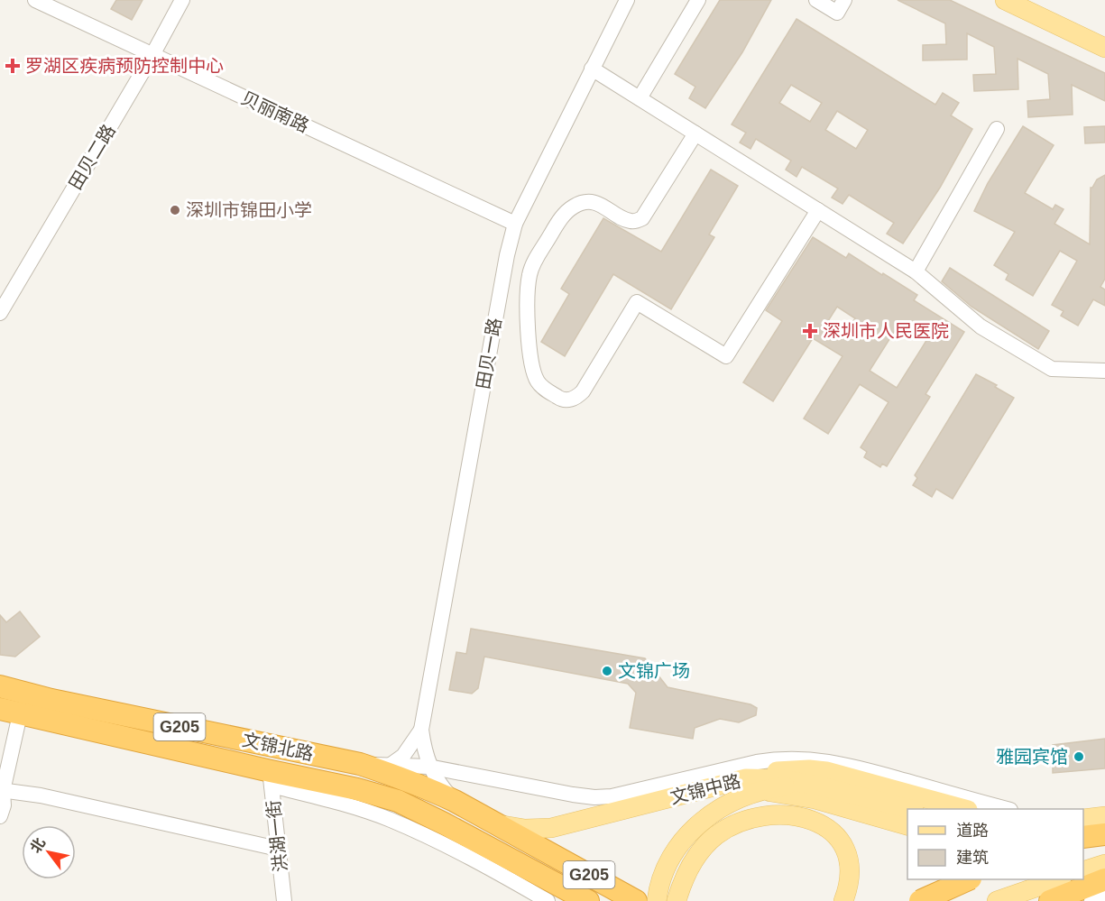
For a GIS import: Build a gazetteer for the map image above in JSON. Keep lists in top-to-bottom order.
{
  "streets": {
    "highway": ["G205", "文锦北路"],
    "main road": ["文锦中路"],
    "street": [
      "贝丽南路",
      "田贝二路",
      "田贝一路",
      "洪湖一街"
    ]
  },
  "crossings": [
    ["贝丽南路", "田贝二路"],
    ["贝丽南路", "田贝一路"],
    ["田贝一路", "文锦北路"],
    ["文锦北路", "文锦中路"],
    ["文锦北路", "洪湖一街"]
  ],
  "places": {
    "health": ["罗湖区疾病预防控制中心", "深圳市人民医院"],
    "other": ["深圳市锦田小学", "文锦广场", "雅园宾馆"]
  },
  "legend": ["道路", "建筑"],
  "north": "top left"
}
